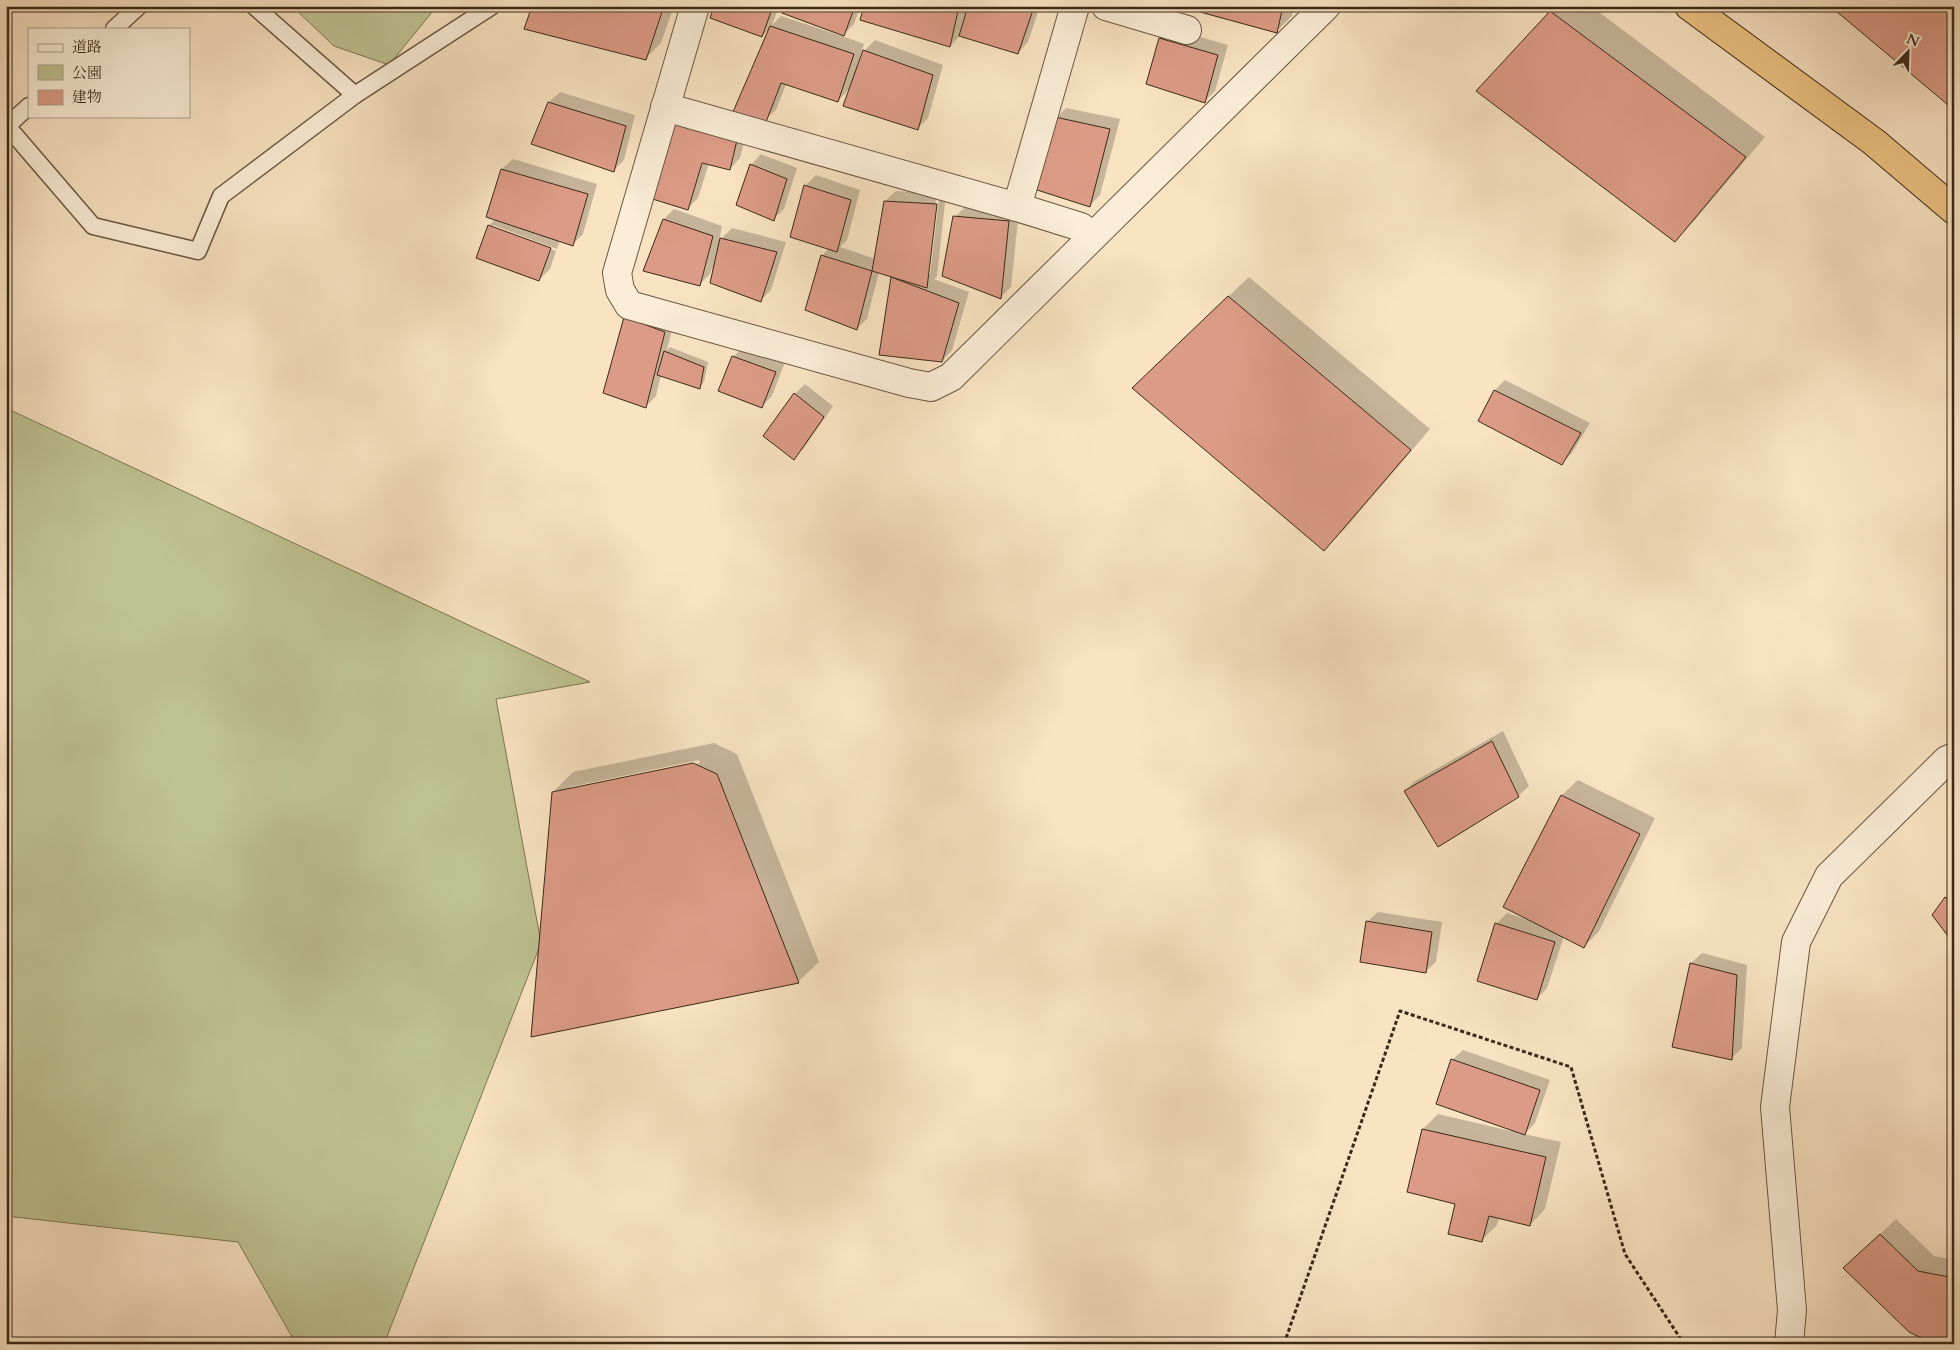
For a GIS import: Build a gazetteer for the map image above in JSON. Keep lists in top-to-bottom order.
{
  "legend": ["道路", "公園", "建物"],
  "north": "top right"
}
